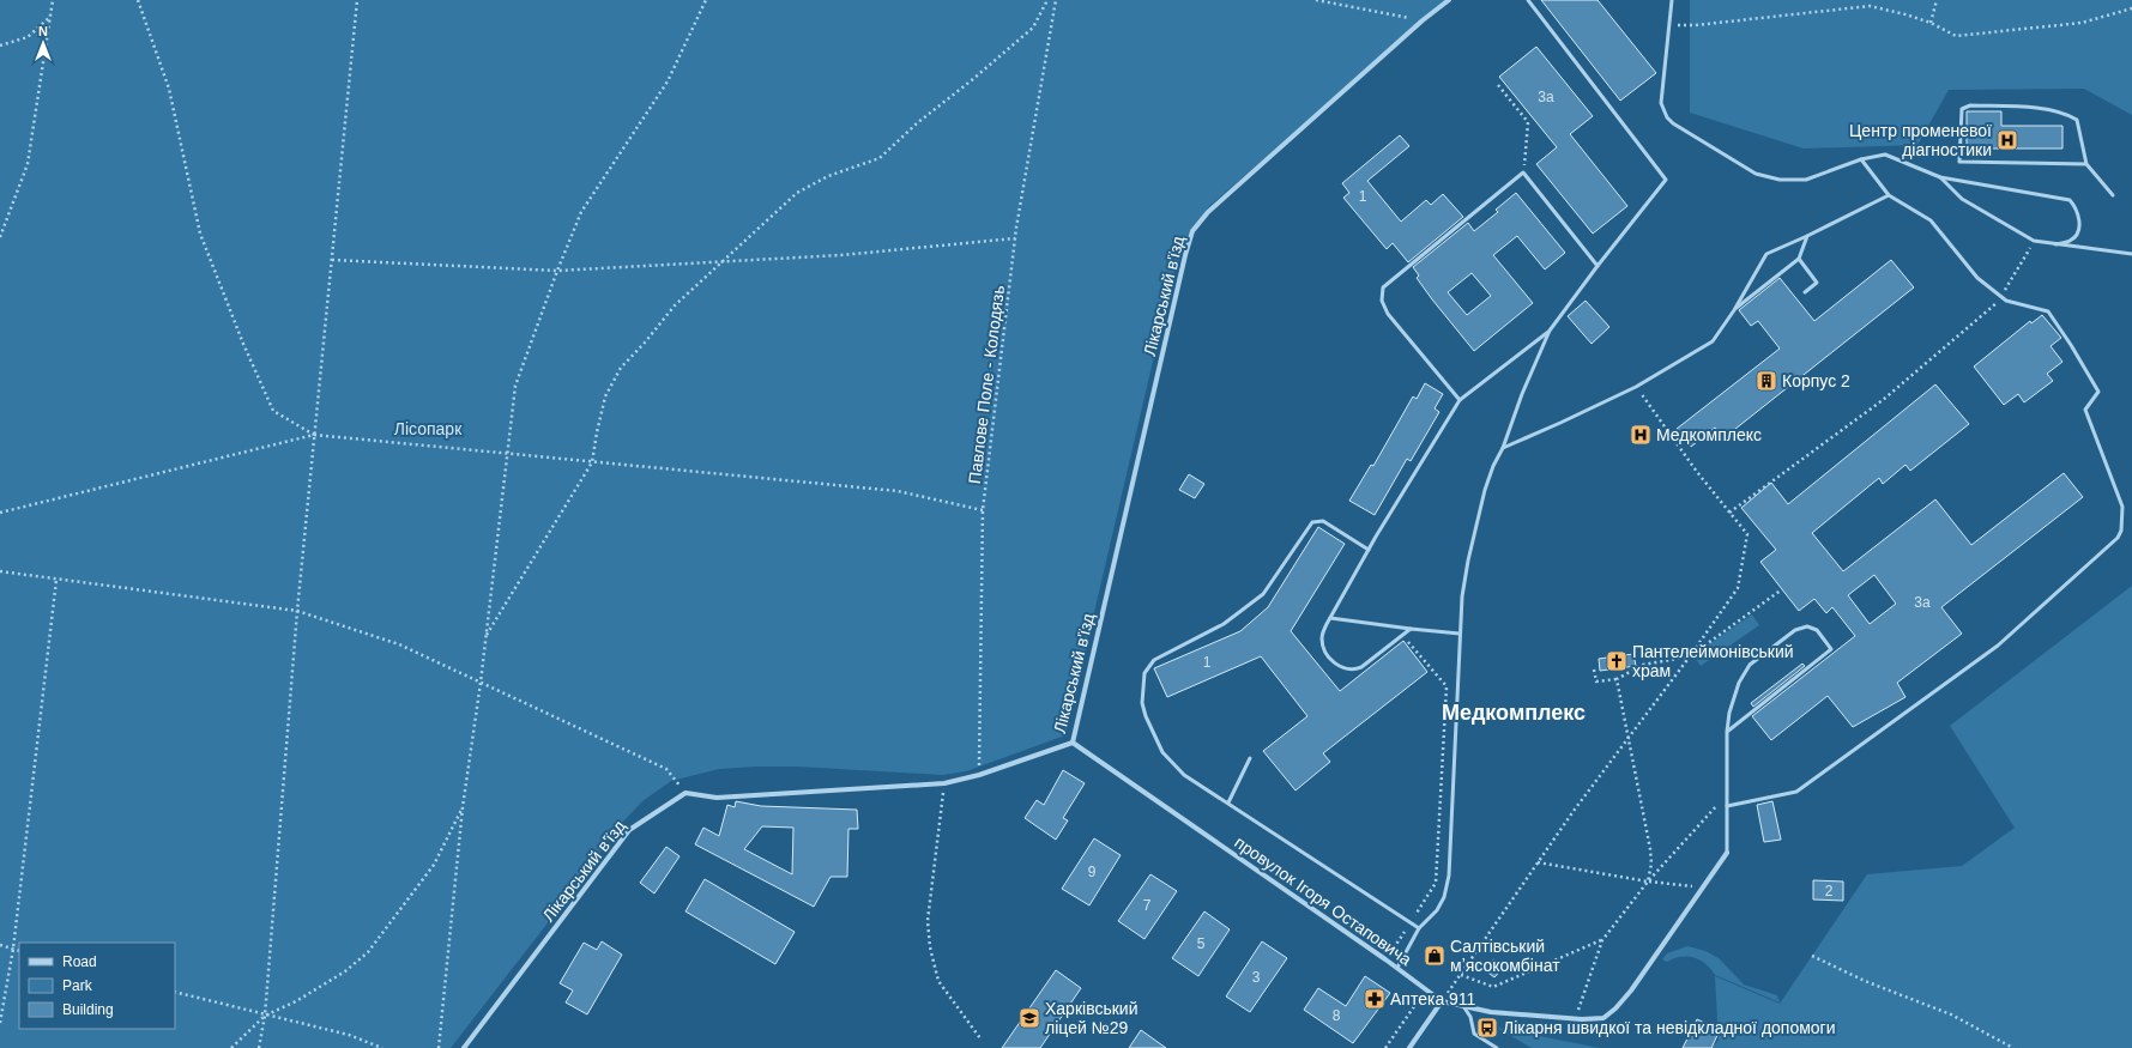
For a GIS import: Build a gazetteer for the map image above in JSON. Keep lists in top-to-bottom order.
{
  "streets": {
    "street": ["Лікарський в'їзд", "провулок Ігоря Остаповича"],
    "path": ["Павлове Поле - Колодязь"]
  },
  "crossings": [
    ["Лікарський в'їзд", "Павлове Поле - Колодязь"],
    ["Лікарський в'їзд", "провулок Ігоря Остаповича"]
  ],
  "districts": ["Медкомплекс"],
  "parks": ["Лісопарк"],
  "places": {
    "hospital": ["Центр променевої діагностики", "Медкомплекс"],
    "building": ["Корпус 2"],
    "church": ["Пантелеймонівський храм"],
    "shop": ["Салтівський мʼясокомбінат"],
    "pharmacy": ["Аптека 911"],
    "school or university": ["Харківський ліцей №29"],
    "bus stop": ["Лікарня швидкої та невідкладної допомоги"]
  },
  "house_numbers": [
    "3а",
    "1",
    "3а",
    "1",
    "9",
    "2",
    "7",
    "5",
    "3",
    "8"
  ],
  "legend": ["Road", "Park", "Building"],
  "north": "top"
}
